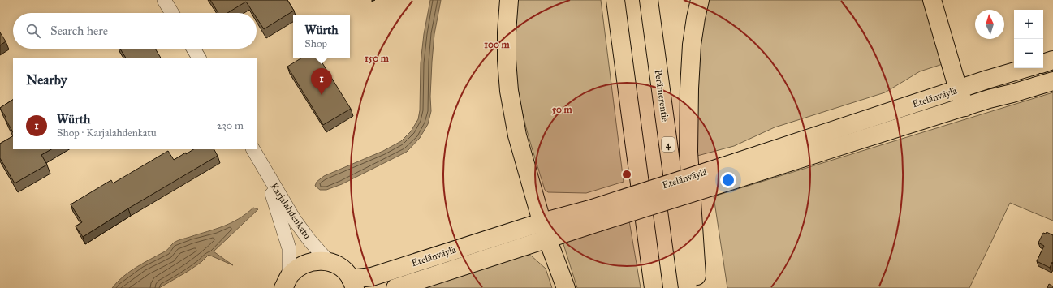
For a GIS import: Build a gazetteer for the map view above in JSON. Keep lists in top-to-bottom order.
{
  "streets": {
    "main road": ["Perämerentie", "Etelänväylä", "4"],
    "street": ["Karjalahdenkatu"]
  },
  "north": "top",
  "page": {
    "map_buttons": ["+", "−"],
    "search": "Search here",
    "popup": ["Würth", "Shop"],
    "heading": "Nearby",
    "pins": "1",
    "list": [
      {
        "mark": "1",
        "name": "Würth",
        "note": "Shop · Karjalahdenkatu",
        "value": "230 m"
      }
    ]
  },
  "rings": ["100 m", "150 m", "50 m"]
}
